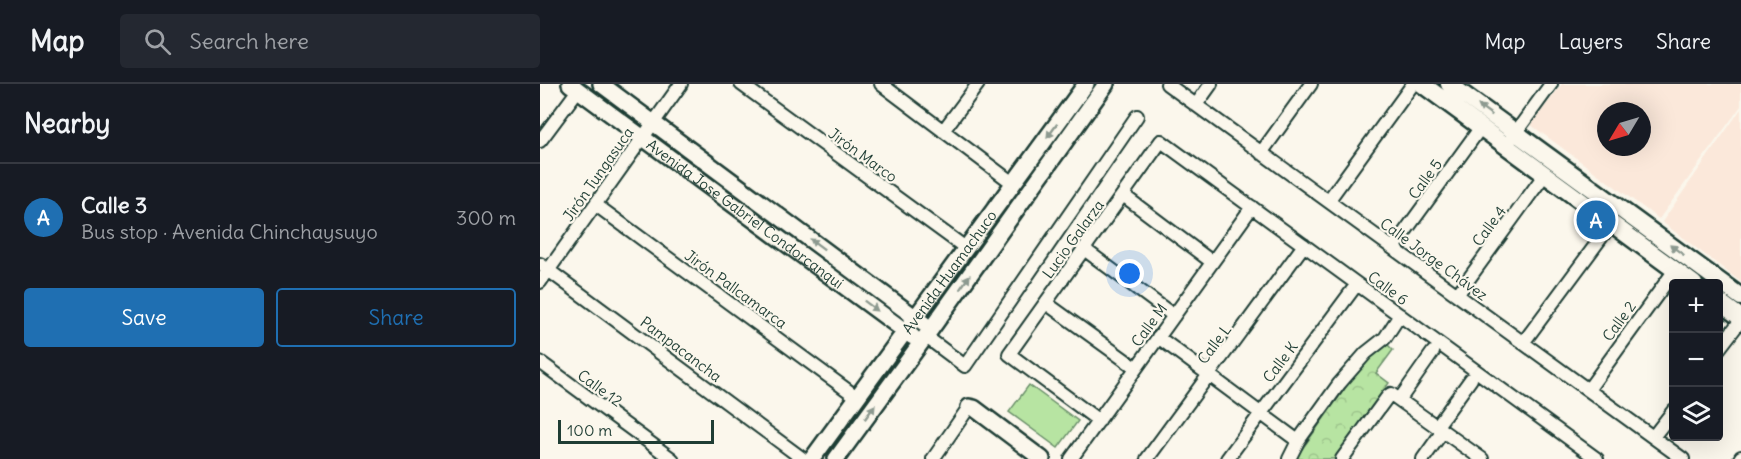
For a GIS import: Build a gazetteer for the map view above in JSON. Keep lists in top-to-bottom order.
{
  "streets": {
    "street": [
      "Jirón Marco",
      "Jirón Tungasuca",
      "Calle 5",
      "Avenida Jose Gabriel Condorcanqui",
      "Calle 4",
      "Lucio Galarza",
      "Calle Jorge Chávez",
      "Avenida Huamachuco",
      "Calle 6",
      "Jirón Pallcamarca",
      "Calle 2",
      "Calle M",
      "Calle L",
      "Pampacancha",
      "Calle K",
      "Calle 12"
    ]
  },
  "crossings": [
    ["Jirón Marco", "Avenida Huamachuco"],
    ["Jirón Tungasuca", "Avenida Jose Gabriel Condorcanqui"],
    ["Jirón Tungasuca", "Jirón Pallcamarca"],
    ["Jirón Tungasuca", "Pampacancha"],
    ["Calle 5", "Calle Jorge Chávez"],
    ["Avenida Jose Gabriel Condorcanqui", "Avenida Huamachuco"],
    ["Calle 4", "Calle Jorge Chávez"],
    ["Lucio Galarza", "Calle 6"],
    ["Lucio Galarza", "Calle M"],
    ["Calle Jorge Chávez", "Calle 2"],
    ["Avenida Huamachuco", "Jirón Pallcamarca"],
    ["Calle 6", "Calle M"],
    ["Calle 6", "Calle L"],
    ["Calle 6", "Calle K"]
  ],
  "scale_bar": "100 m",
  "north": "bottom left",
  "page": {
    "header": "Map",
    "search": "Search here",
    "nav": ["Map", "Layers", "Share"],
    "heading": "Nearby",
    "list": [
      {
        "mark": "A",
        "name": "Calle 3",
        "note": "Bus stop · Avenida Chinchaysuyo",
        "value": "300 m"
      }
    ],
    "pins": "A",
    "buttons": ["Save", "Share"],
    "map_buttons": ["+", "−"],
    "scale": "100 m"
  }
}
